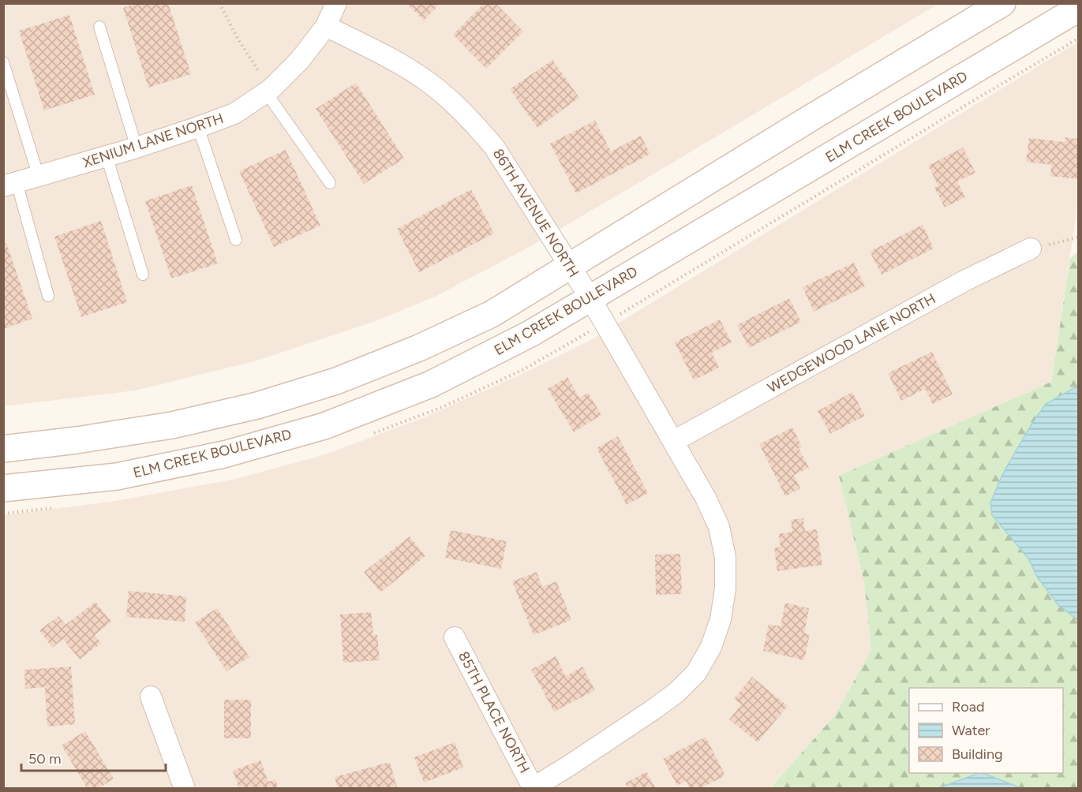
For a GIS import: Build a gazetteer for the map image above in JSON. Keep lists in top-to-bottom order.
{
  "streets": {
    "main road": ["ELM CREEK BOULEVARD"],
    "street": [
      "XENIUM LANE NORTH",
      "86TH AVENUE NORTH",
      "WEDGEWOOD LANE NORTH",
      "85TH PLACE NORTH"
    ]
  },
  "crossings": [
    ["ELM CREEK BOULEVARD", "86TH AVENUE NORTH"],
    ["XENIUM LANE NORTH", "86TH AVENUE NORTH"],
    ["86TH AVENUE NORTH", "WEDGEWOOD LANE NORTH"],
    ["86TH AVENUE NORTH", "85TH PLACE NORTH"]
  ],
  "legend": ["Road", "Water", "Building"],
  "scale_bar": "50 m"
}
